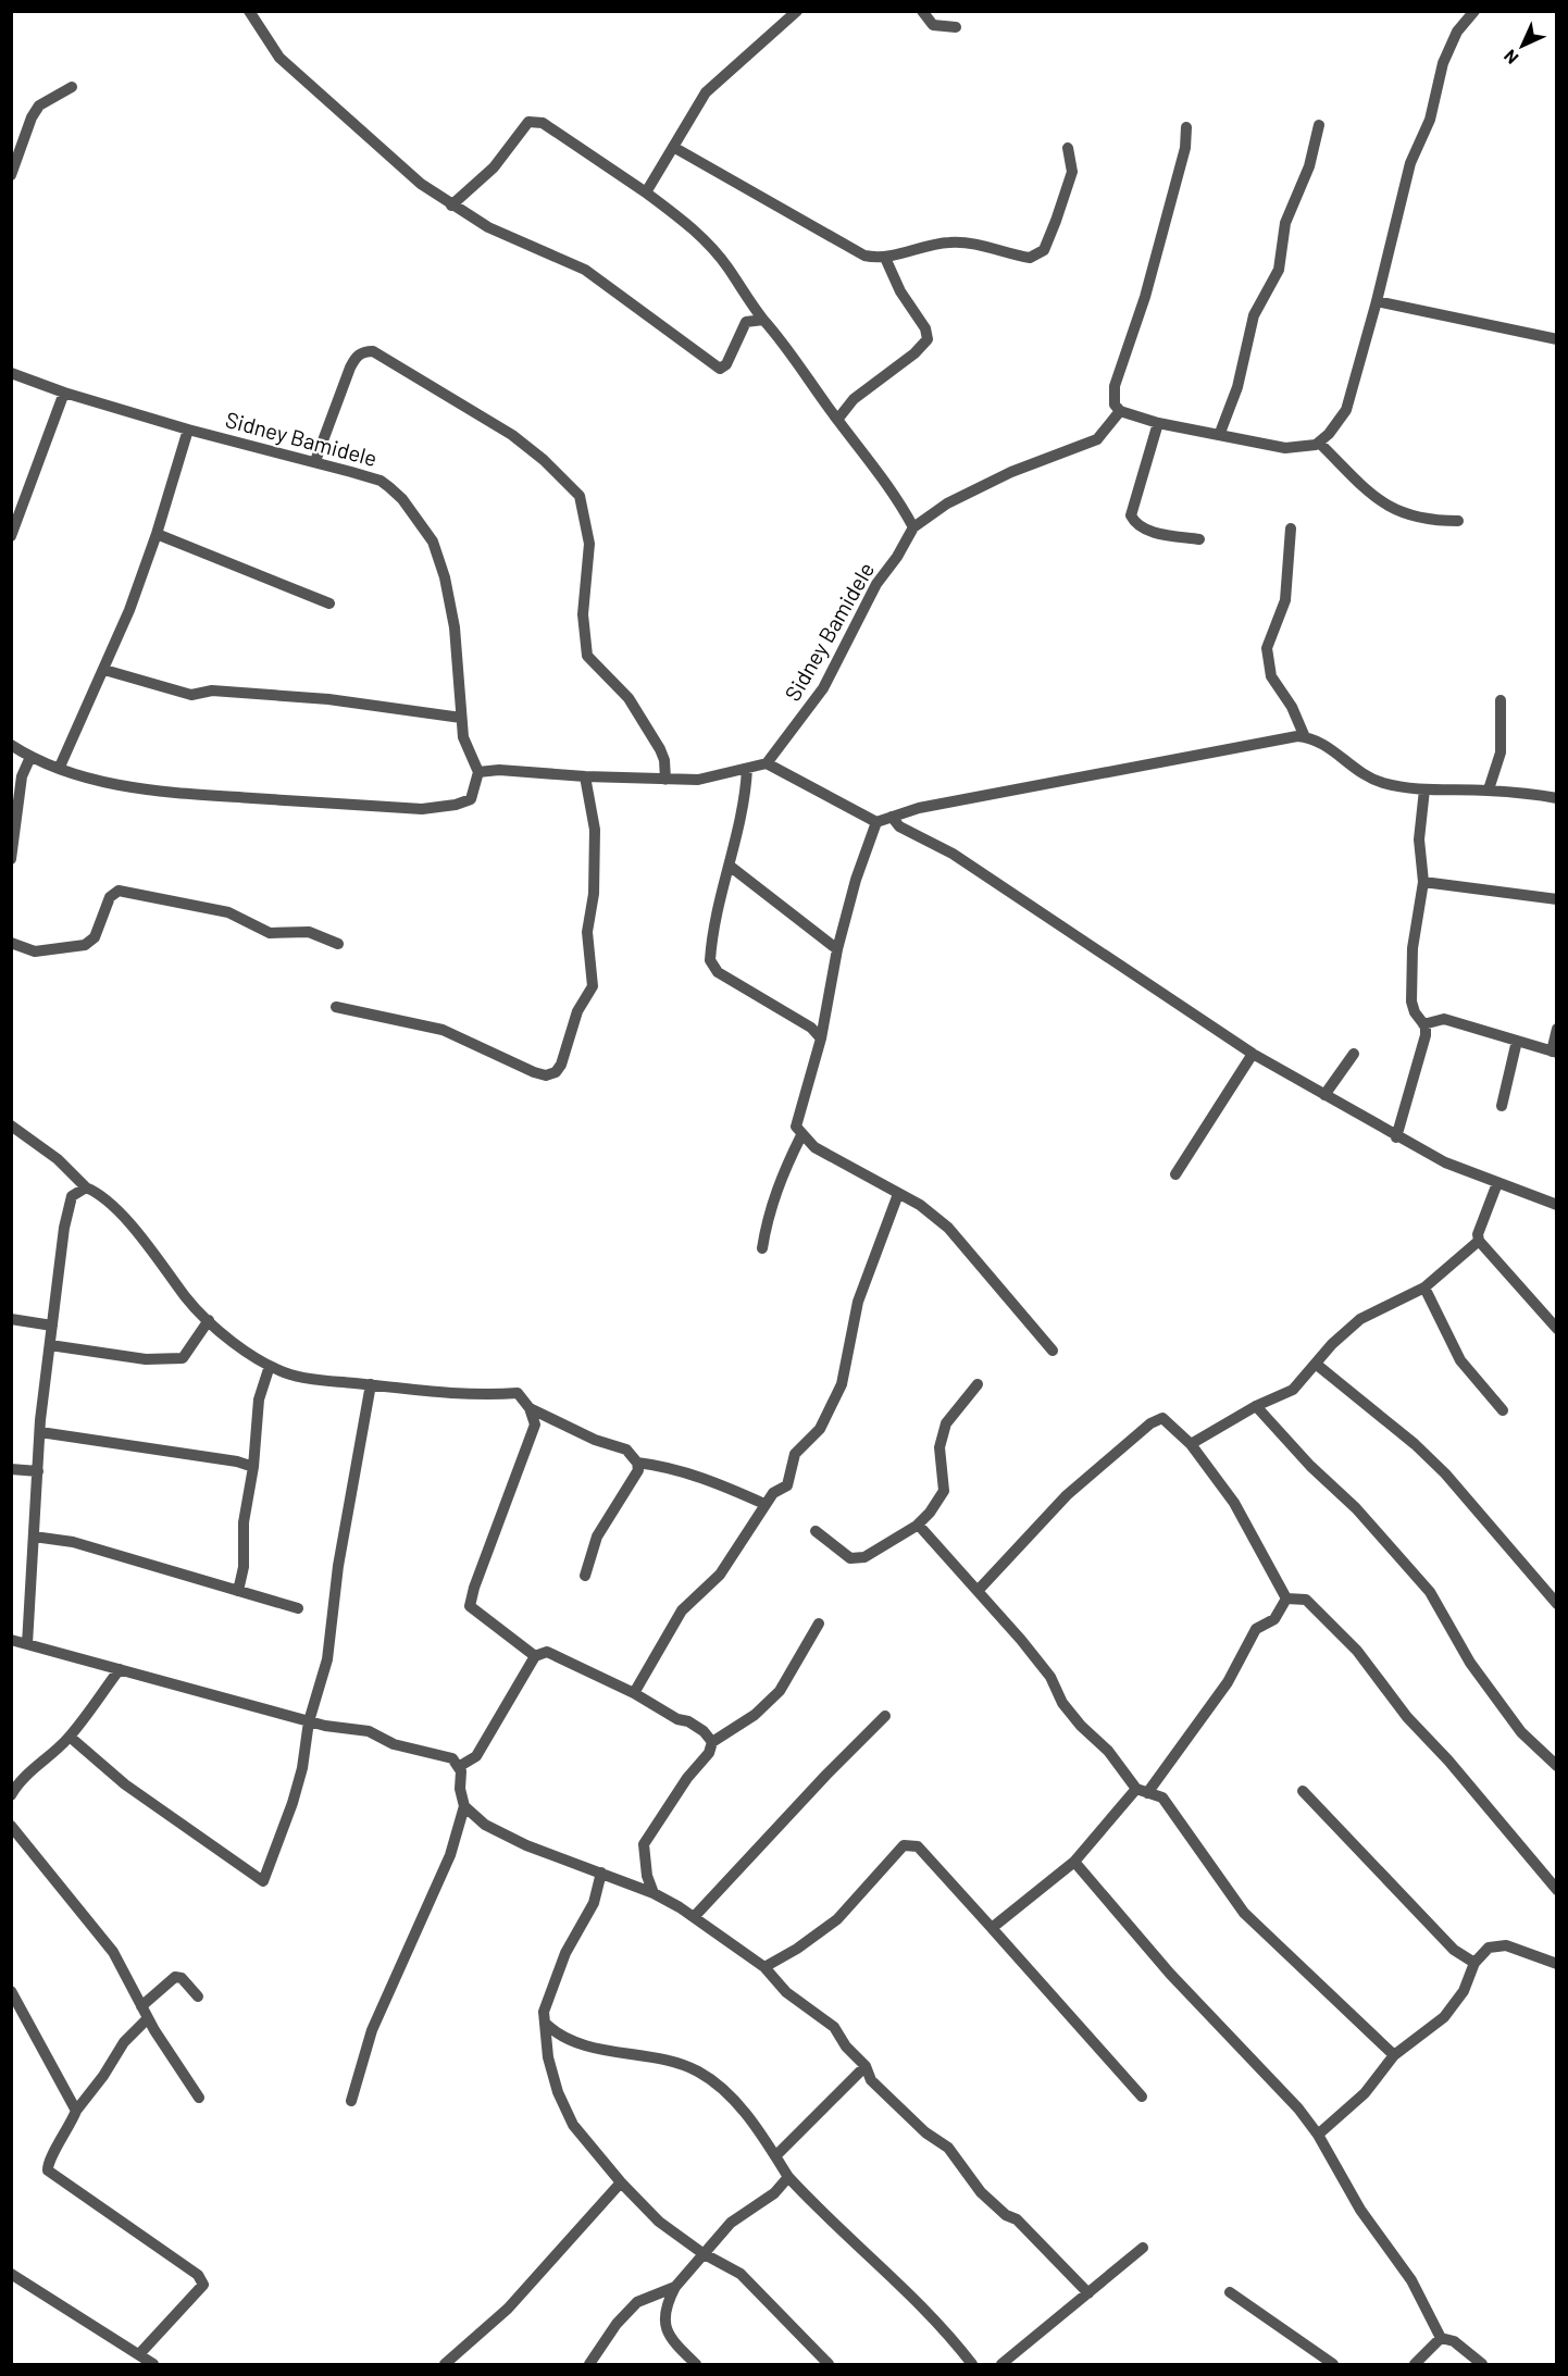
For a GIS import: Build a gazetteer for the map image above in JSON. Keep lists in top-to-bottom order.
{
  "streets": {
    "street": ["Sidney Bamidele"]
  },
  "north": "bottom left"
}
